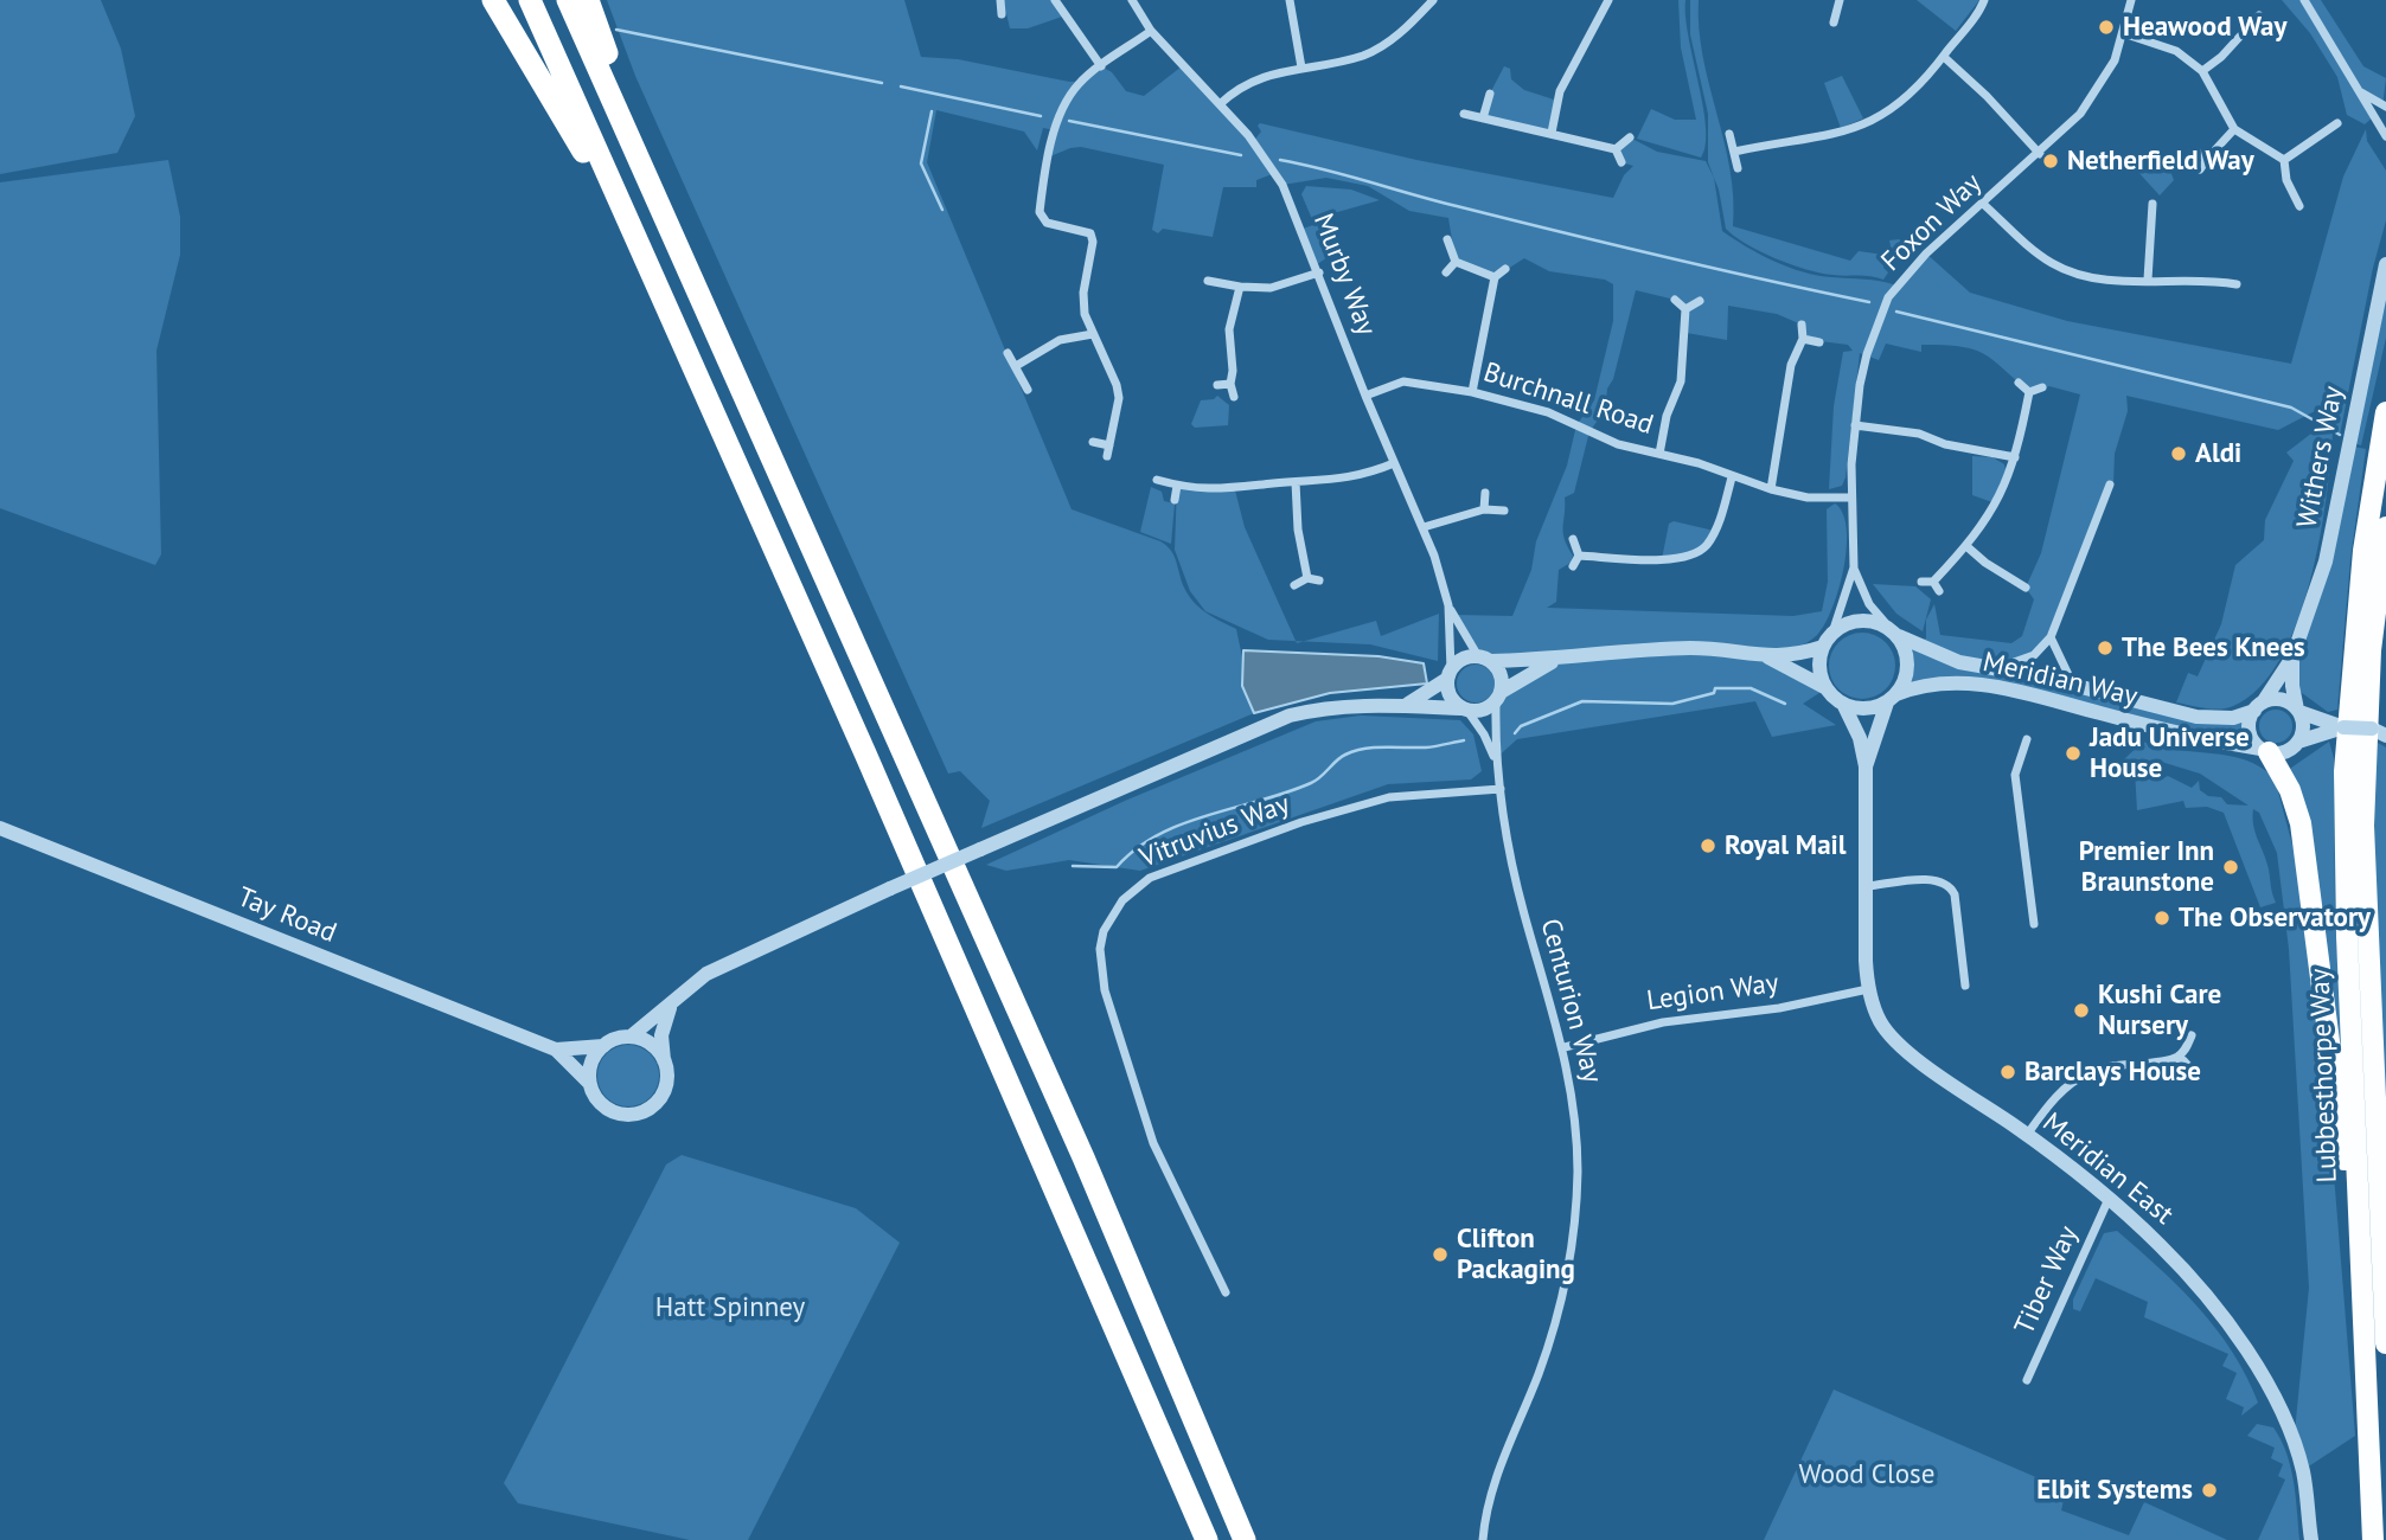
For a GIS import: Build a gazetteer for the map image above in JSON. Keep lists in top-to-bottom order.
{
  "streets": {
    "highway": ["Lubbesthorpe Way"],
    "street": [
      "Foxon Way",
      "Murby Way",
      "Burchnall Road",
      "Withers Way",
      "Meridian Way",
      "Vitruvius Way",
      "Tay Road",
      "Legion Way",
      "Centurion Way",
      "Meridian East",
      "Tiber Way"
    ]
  },
  "crossings": [
    ["Foxon Way", "Burchnall Road"],
    ["Foxon Way", "Meridian Way"],
    ["Foxon Way", "Meridian East"],
    ["Murby Way", "Burchnall Road"],
    ["Murby Way", "Centurion Way"],
    ["Withers Way", "Meridian Way"],
    ["Meridian Way", "Meridian East"],
    ["Vitruvius Way", "Centurion Way"],
    ["Legion Way", "Centurion Way"],
    ["Legion Way", "Meridian East"],
    ["Meridian East", "Tiber Way"]
  ],
  "parks": ["Hatt Spinney", "Wood Close"],
  "places": [
    "Heawood Way",
    "Netherfield Way",
    "Aldi",
    "The Bees Knees",
    "Jadu Universe House",
    "Royal Mail",
    "Premier Inn Braunstone",
    "The Observatory",
    "Kushi Care Nursery",
    "Barclays House",
    "Clifton Packaging",
    "Elbit Systems"
  ]
}
